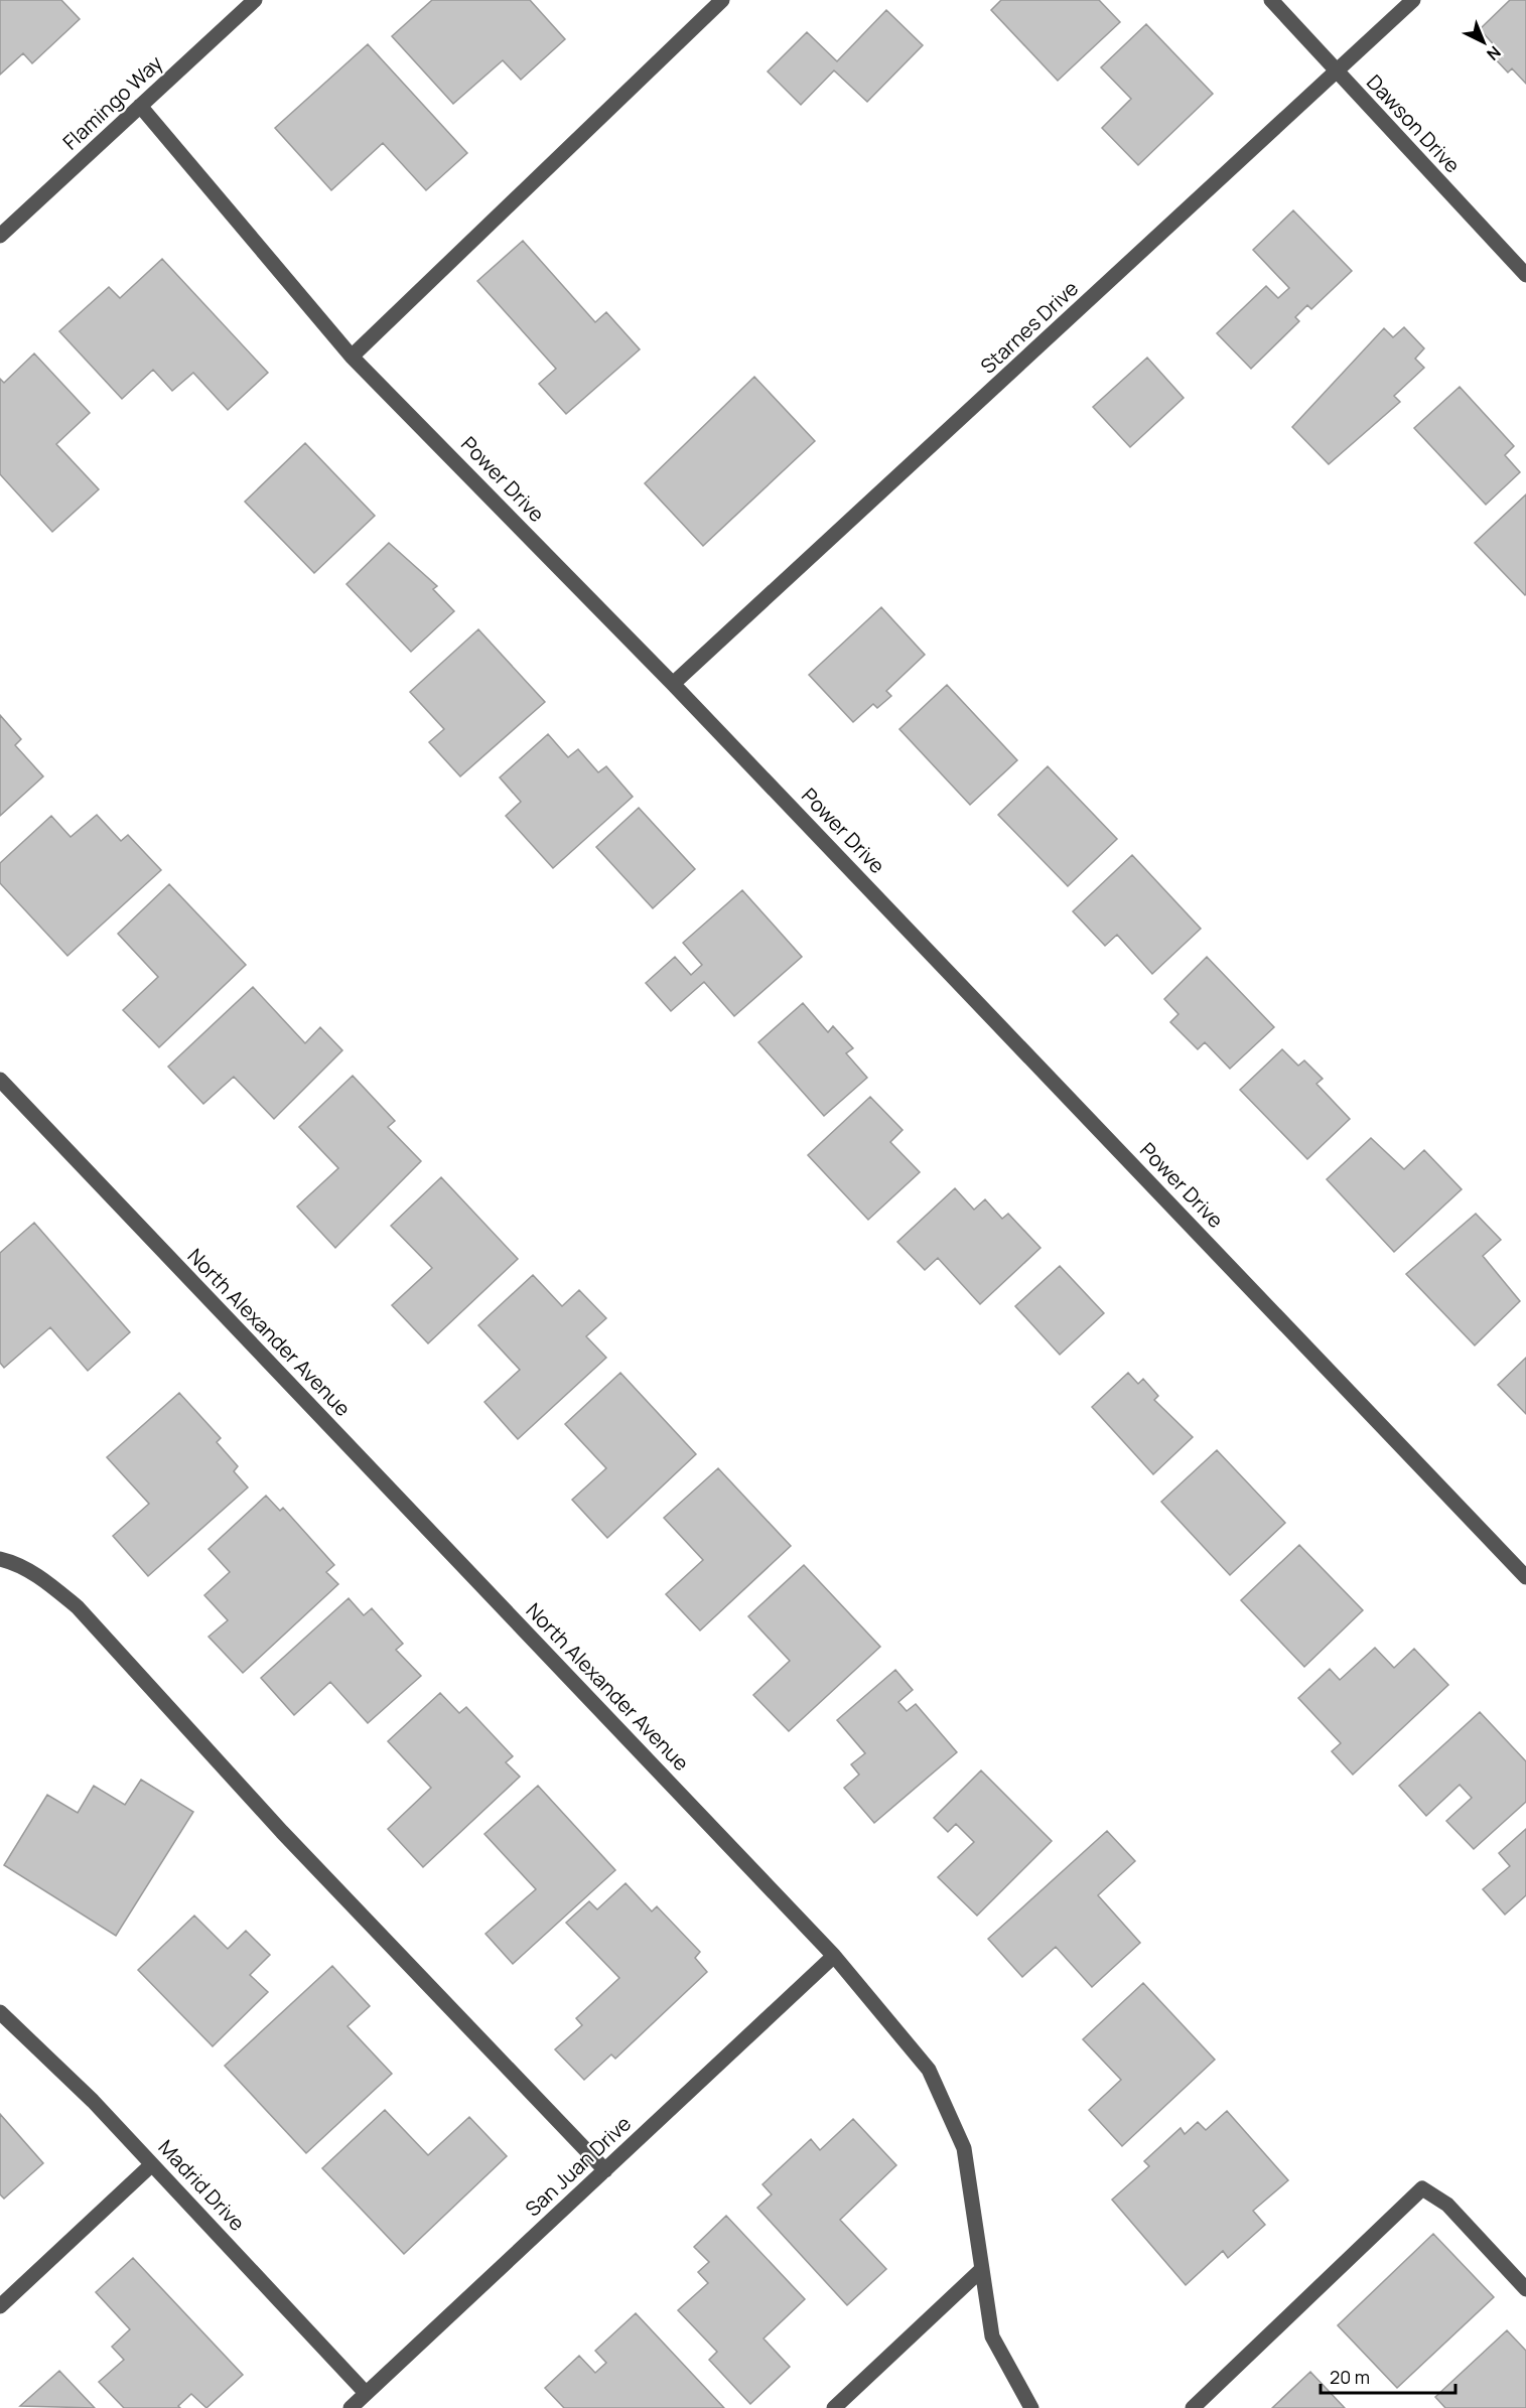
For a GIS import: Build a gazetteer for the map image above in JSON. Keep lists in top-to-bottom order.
{
  "streets": {
    "street": [
      "Flamingo Way",
      "Dawson Drive",
      "Starnes Drive",
      "Power Drive",
      "North Alexander Avenue",
      "San Juan Drive",
      "Madrid Drive"
    ]
  },
  "crossings": [
    ["Flamingo Way", "Power Drive"],
    ["Dawson Drive", "Starnes Drive"],
    ["Starnes Drive", "Power Drive"],
    ["North Alexander Avenue", "San Juan Drive"],
    ["San Juan Drive", "Madrid Drive"]
  ],
  "scale_bar": "20 m",
  "north": "bottom right"
}
